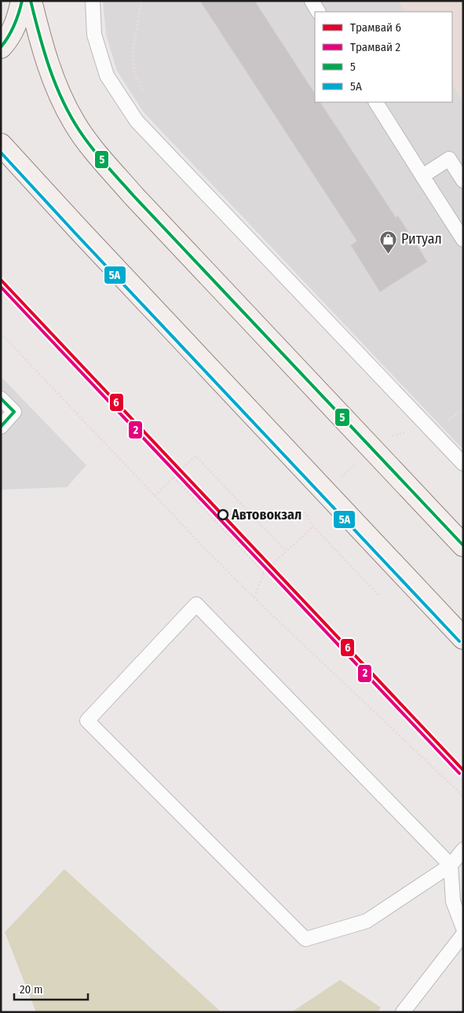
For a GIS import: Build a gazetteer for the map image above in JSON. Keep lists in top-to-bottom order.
{
  "places": {
    "shop": ["Ритуал"],
    "other": ["Автовокзал"]
  },
  "lines": [
    "transit line 5",
    "transit line 5А",
    "tram line 6",
    "tram line 2"
  ],
  "legend": [
    "Трамвай 6",
    "Трамвай 2",
    "5",
    "5А"
  ],
  "scale_bar": "20 m"
}
